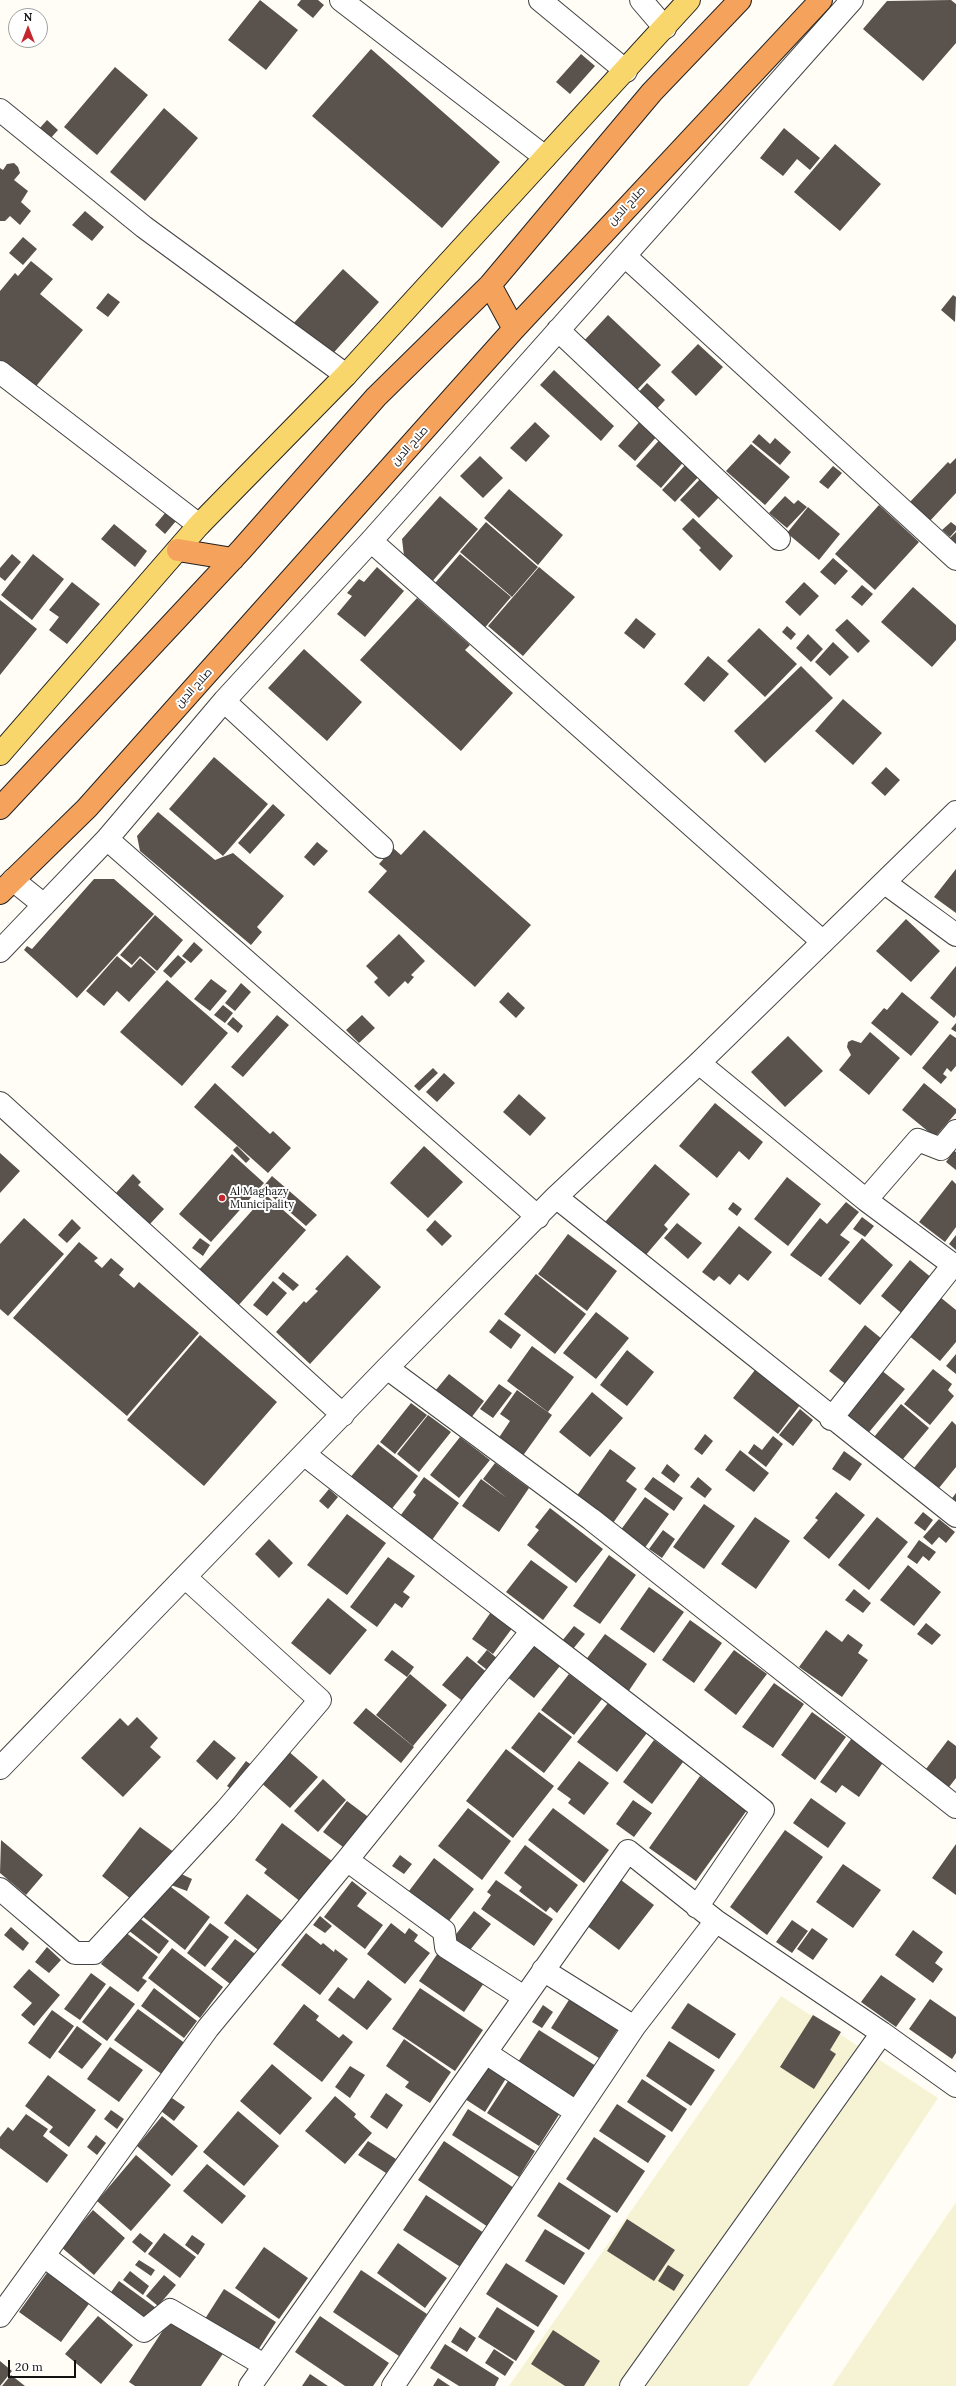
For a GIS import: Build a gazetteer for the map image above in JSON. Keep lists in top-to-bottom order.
{
  "streets": {
    "highway": ["صلاح الدين"]
  },
  "places": ["Al Maghazy Municipality"],
  "scale_bar": "20 m",
  "north": "top"
}
